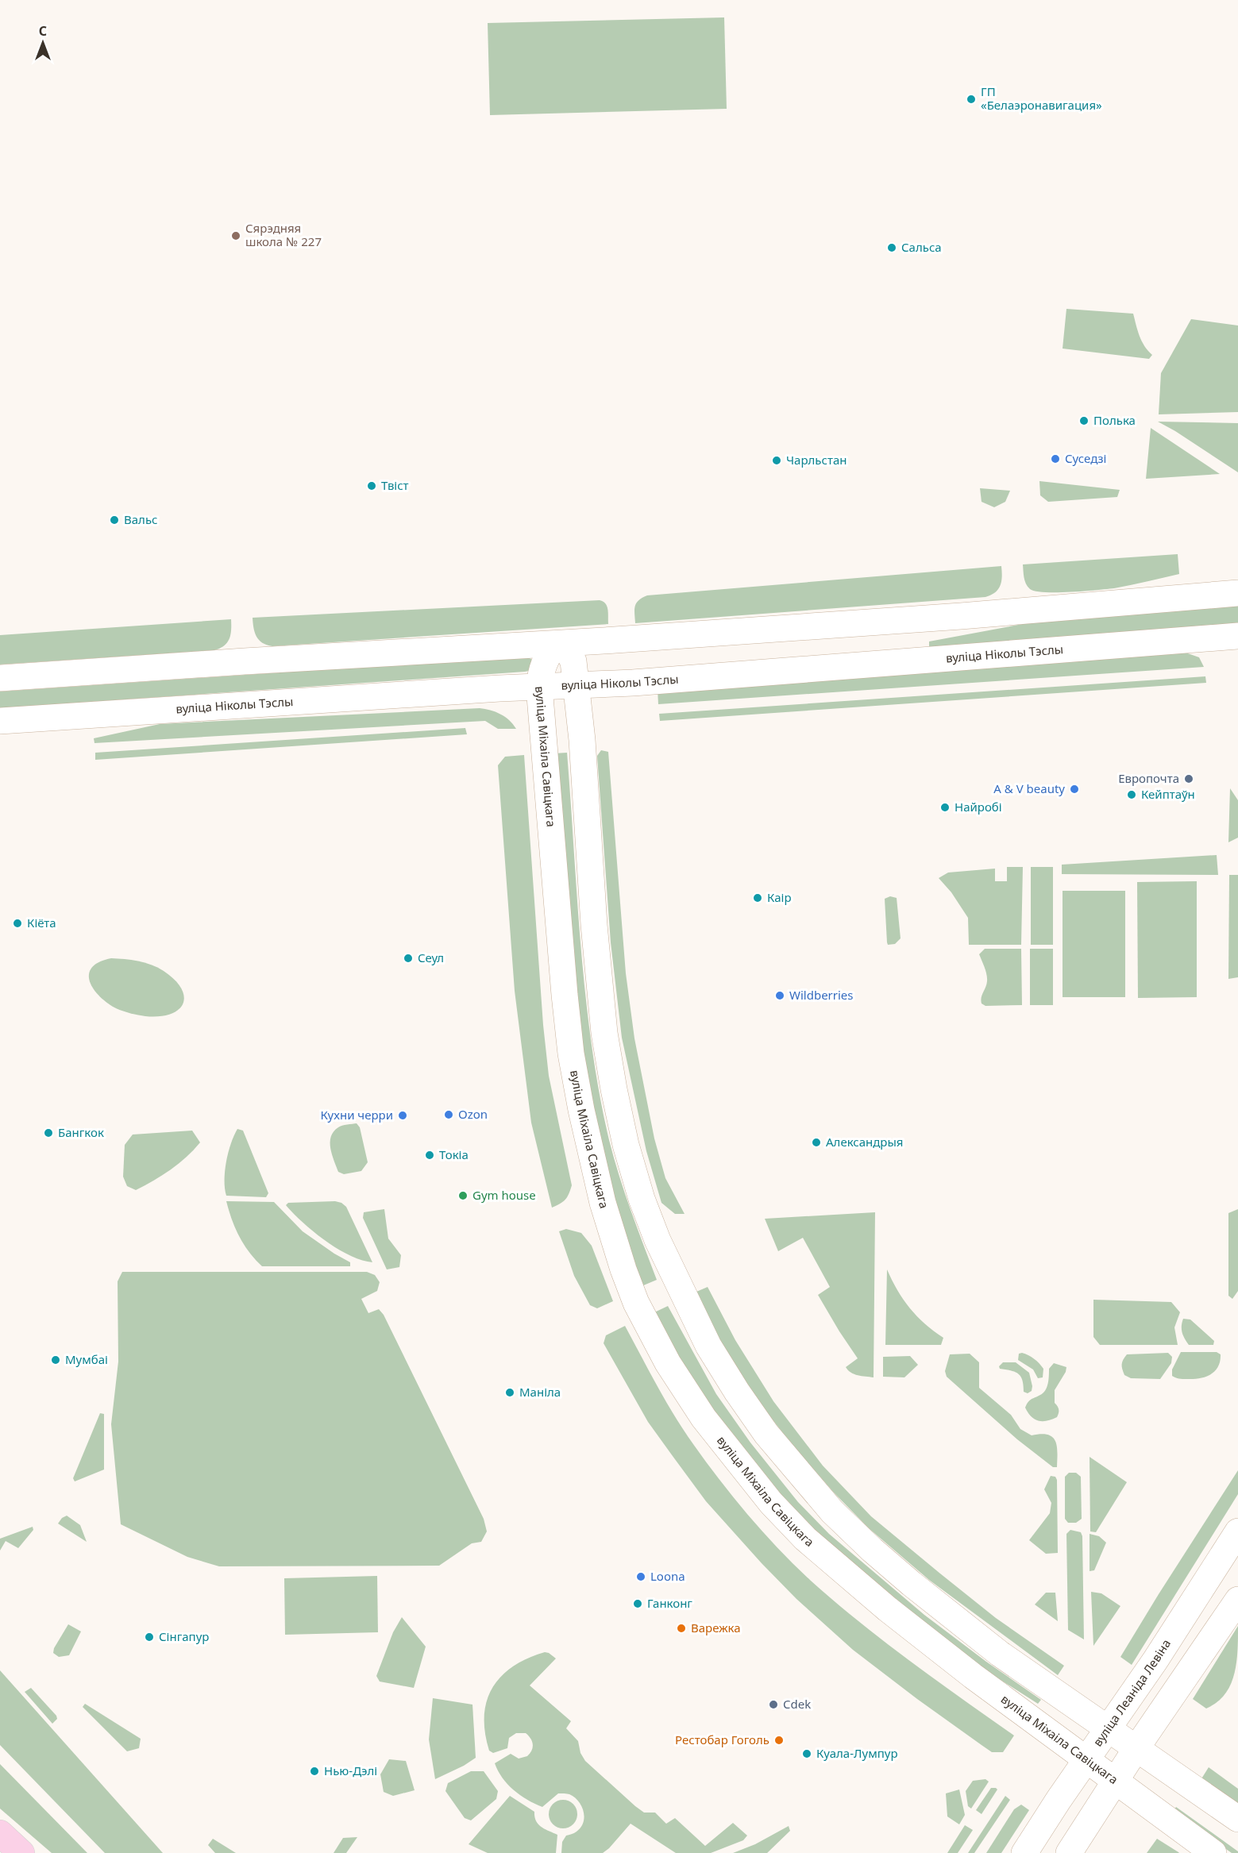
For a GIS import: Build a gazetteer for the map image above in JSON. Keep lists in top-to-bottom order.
{
  "streets": {
    "main road": ["вуліца Ніколы Тэслы", "вуліца Міхаіла Савіцкага", "вуліца Леаніда Левіна"]
  },
  "crossings": [
    ["вуліца Ніколы Тэслы", "вуліца Міхаіла Савіцкага"],
    ["вуліца Міхаіла Савіцкага", "вуліца Леаніда Левіна"]
  ],
  "places": [
    "ГП «Белаэронавигация»",
    "Сярэдняя школа № 227",
    "Сальса",
    "Полька",
    "Суседзі",
    "Чарльстан",
    "Твіст",
    "Вальс",
    "Европочта",
    "A & V beauty",
    "Кейптаўн",
    "Найробі",
    "Каір",
    "Кіёта",
    "Сеул",
    "Wildberries",
    "Ozon",
    "Кухни черри",
    "Бангкок",
    "Александрыя",
    "Токіа",
    "Gym house",
    "Мумбаі",
    "Маніла",
    "Loona",
    "Ганконг",
    "Варежка",
    "Сінгапур",
    "Cdek",
    "Рестобар Гоголь",
    "Куала-Лумпур",
    "Нью-Дэлі"
  ],
  "north": "top"
}
